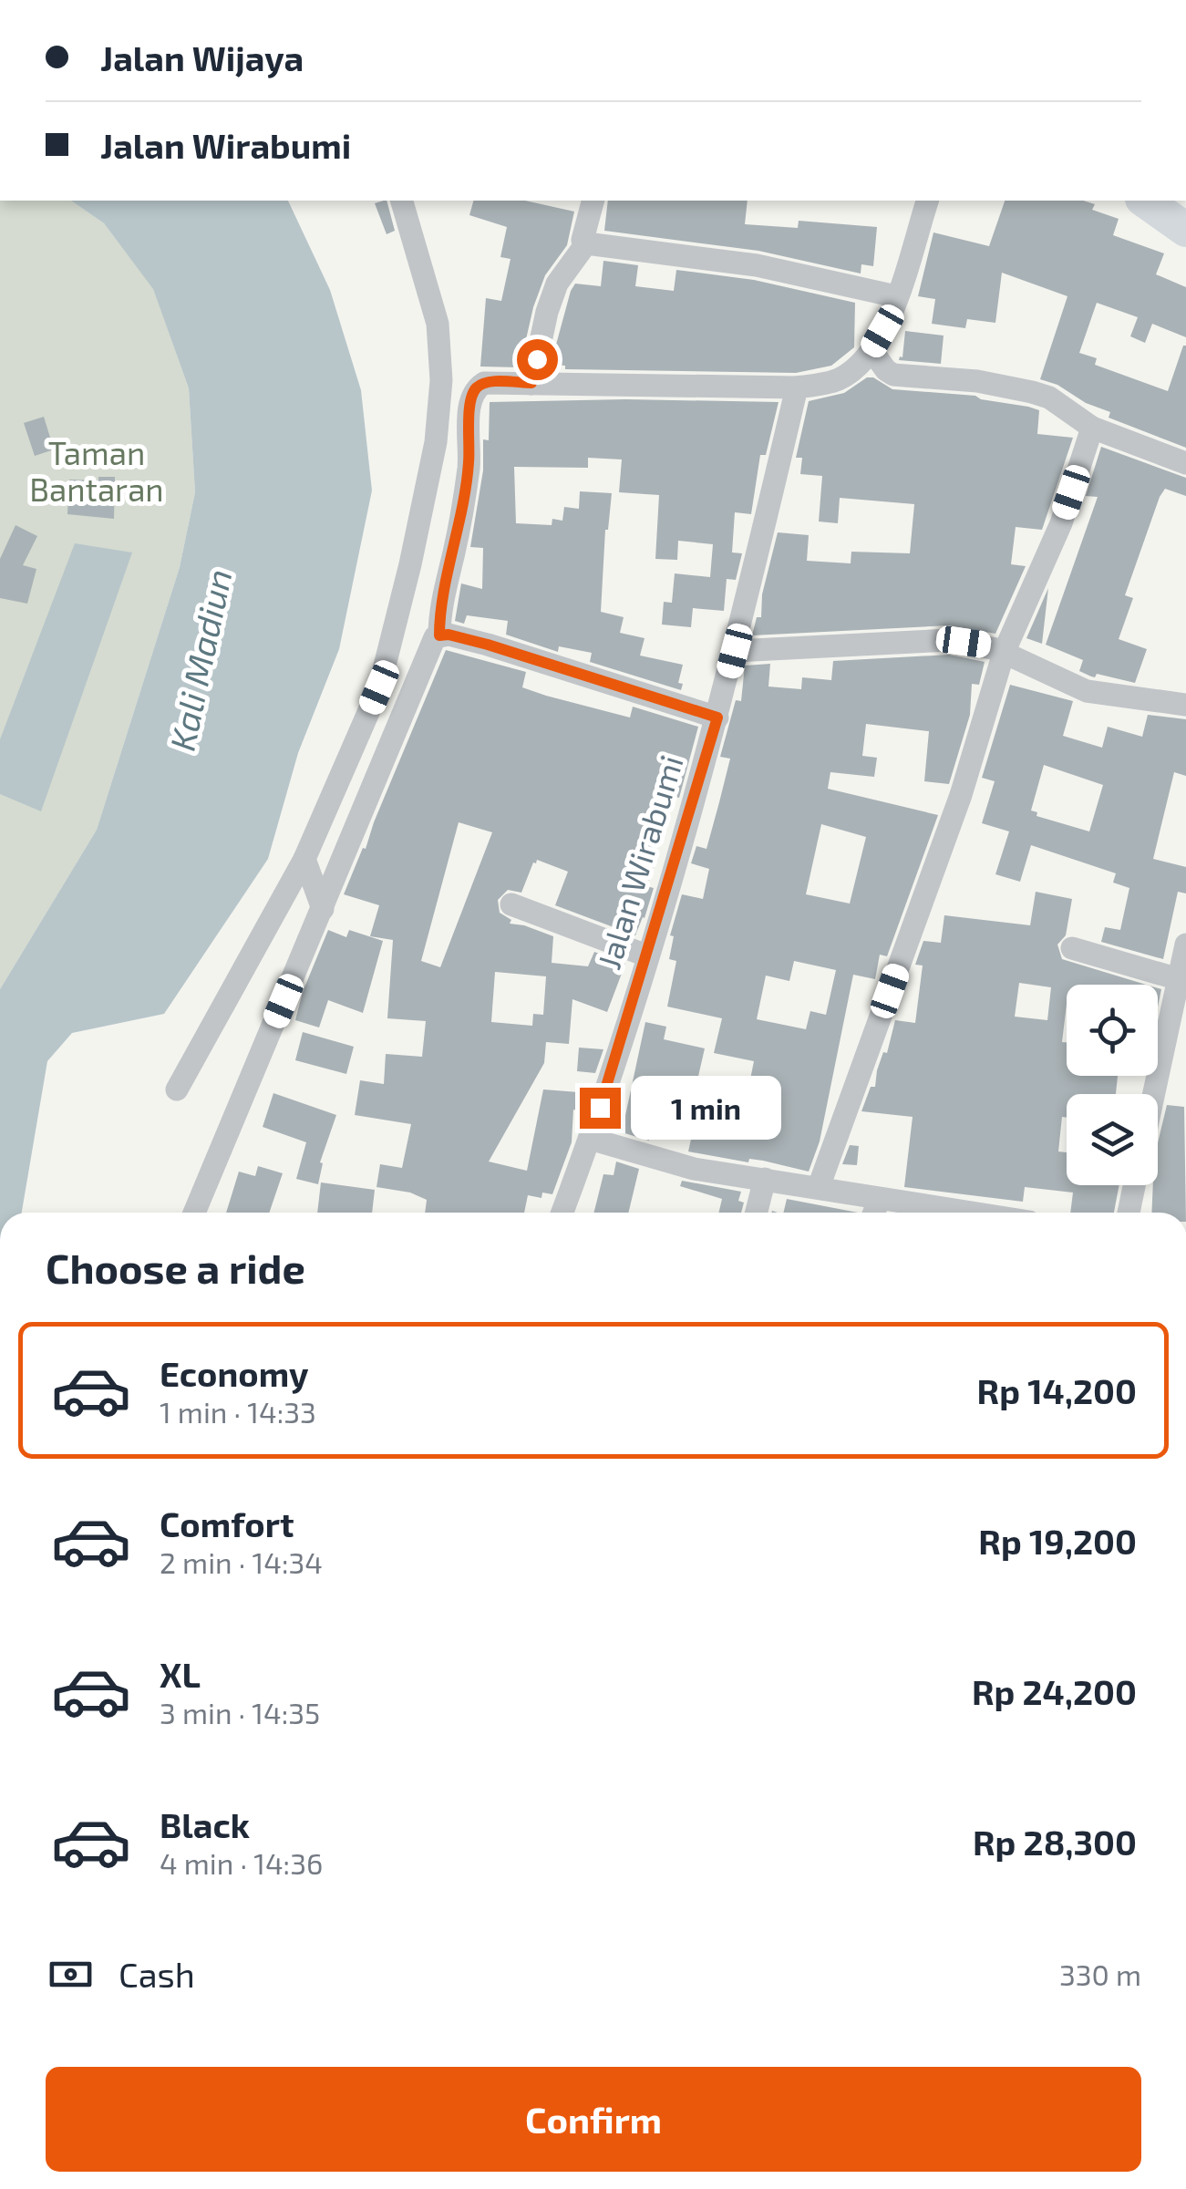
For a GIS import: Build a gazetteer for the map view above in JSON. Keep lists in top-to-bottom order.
{
  "streets": {
    "street": ["Jalan Wirabumi"]
  },
  "water": ["Kali Madiun"],
  "parks": ["Taman Bantaran"],
  "page": {
    "banner": ["Jalan Wijaya", "Jalan Wirabumi"],
    "bubble": "1 min",
    "heading": "Choose a ride",
    "list": [
      {
        "name": "Economy",
        "note": "1 min · 14:33",
        "value": "Rp 14,200"
      },
      {
        "name": "Comfort",
        "note": "2 min · 14:34",
        "value": "Rp 19,200"
      },
      {
        "name": "XL",
        "note": "3 min · 14:35",
        "value": "Rp 24,200"
      },
      {
        "name": "Black",
        "note": "4 min · 14:36",
        "value": "Rp 28,300"
      }
    ],
    "pay": ["Cash", "330 m"],
    "buttons": "Confirm"
  }
}
